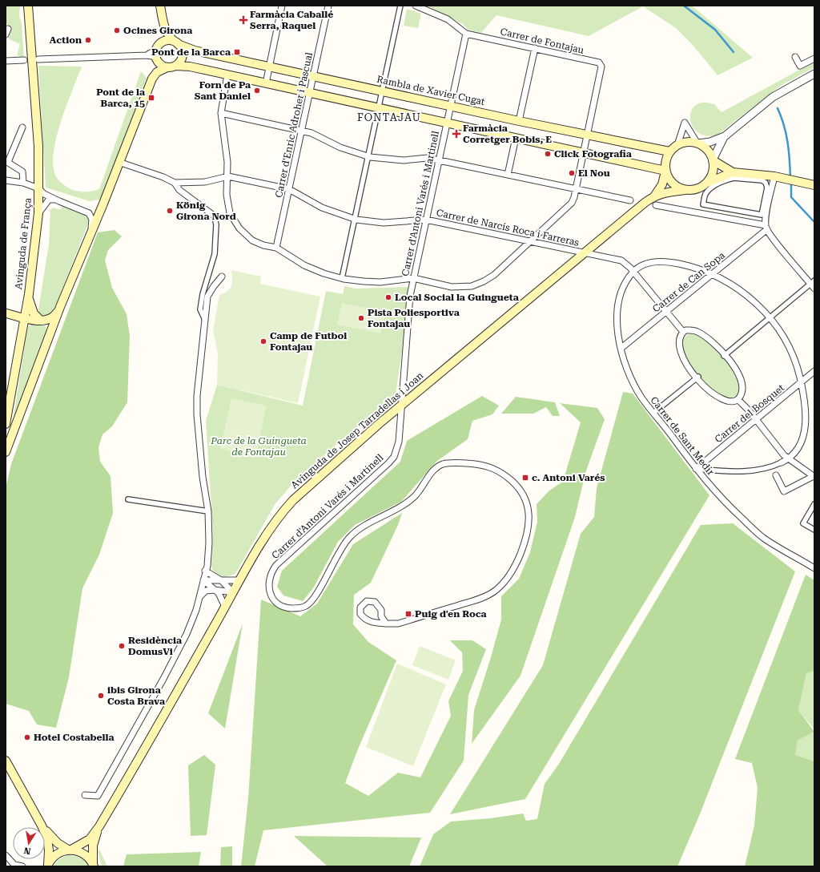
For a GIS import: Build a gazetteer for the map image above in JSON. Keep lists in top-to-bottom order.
{
  "streets": {
    "main road": ["Rambla de Xavier Cugat", "Avinguda de França", "Avinguda de Josep Tarradellas i Joan"],
    "street": [
      "Carrer de Fontajau",
      "Carrer d'Enric Adroher i Pascual",
      "Carrer d'Antoni Varés i Martinell",
      "Carrer de Narcís Roca i Farreras",
      "Carrer de Can Sopa",
      "Carrer del Bosquet",
      "Carrer de Sant Medir"
    ]
  },
  "crossings": [
    ["Carrer de Fontajau", "Rambla de Xavier Cugat"],
    ["Carrer de Fontajau", "Carrer d'Antoni Varés i Martinell"],
    ["Rambla de Xavier Cugat", "Carrer d'Enric Adroher i Pascual"],
    ["Rambla de Xavier Cugat", "Carrer d'Antoni Varés i Martinell"],
    ["Rambla de Xavier Cugat", "Avinguda de Josep Tarradellas i Joan"],
    ["Carrer d'Enric Adroher i Pascual", "Carrer de Narcís Roca i Farreras"],
    ["Carrer d'Antoni Varés i Martinell", "Carrer de Narcís Roca i Farreras"],
    ["Carrer d'Antoni Varés i Martinell", "Avinguda de Josep Tarradellas i Joan"],
    ["Carrer de Narcís Roca i Farreras", "Carrer de Can Sopa"],
    ["Carrer de Narcís Roca i Farreras", "Avinguda de Josep Tarradellas i Joan"],
    ["Carrer de Narcís Roca i Farreras", "Carrer de Sant Medir"],
    ["Carrer de Can Sopa", "Carrer de Sant Medir"],
    ["Carrer del Bosquet", "Carrer de Sant Medir"]
  ],
  "districts": ["FONTAJAU"],
  "parks": ["Parc de la Guingueta de Fontajau"],
  "places": {
    "health": ["Farmàcia Caballé Serra, Raquel", "Farmàcia Corretger Bobis, E"],
    "other": [
      "Ocines Girona",
      "Action",
      "Forn de Pa Sant Daniel",
      "Click Fotografia",
      "El Nou",
      "König Girona Nord",
      "Local Social la Guingueta",
      "Pista Poliesportiva Fontajau",
      "Camp de Futbol Fontajau",
      "Residència DomusVi",
      "ibis Girona Costa Brava",
      "Hotel Costabella"
    ],
    "transit": [
      "Pont de la Barca",
      "Pont de la Barca, 15",
      "c. Antoni Varés",
      "Puig d'en Roca"
    ]
  },
  "north": "bottom"
}
